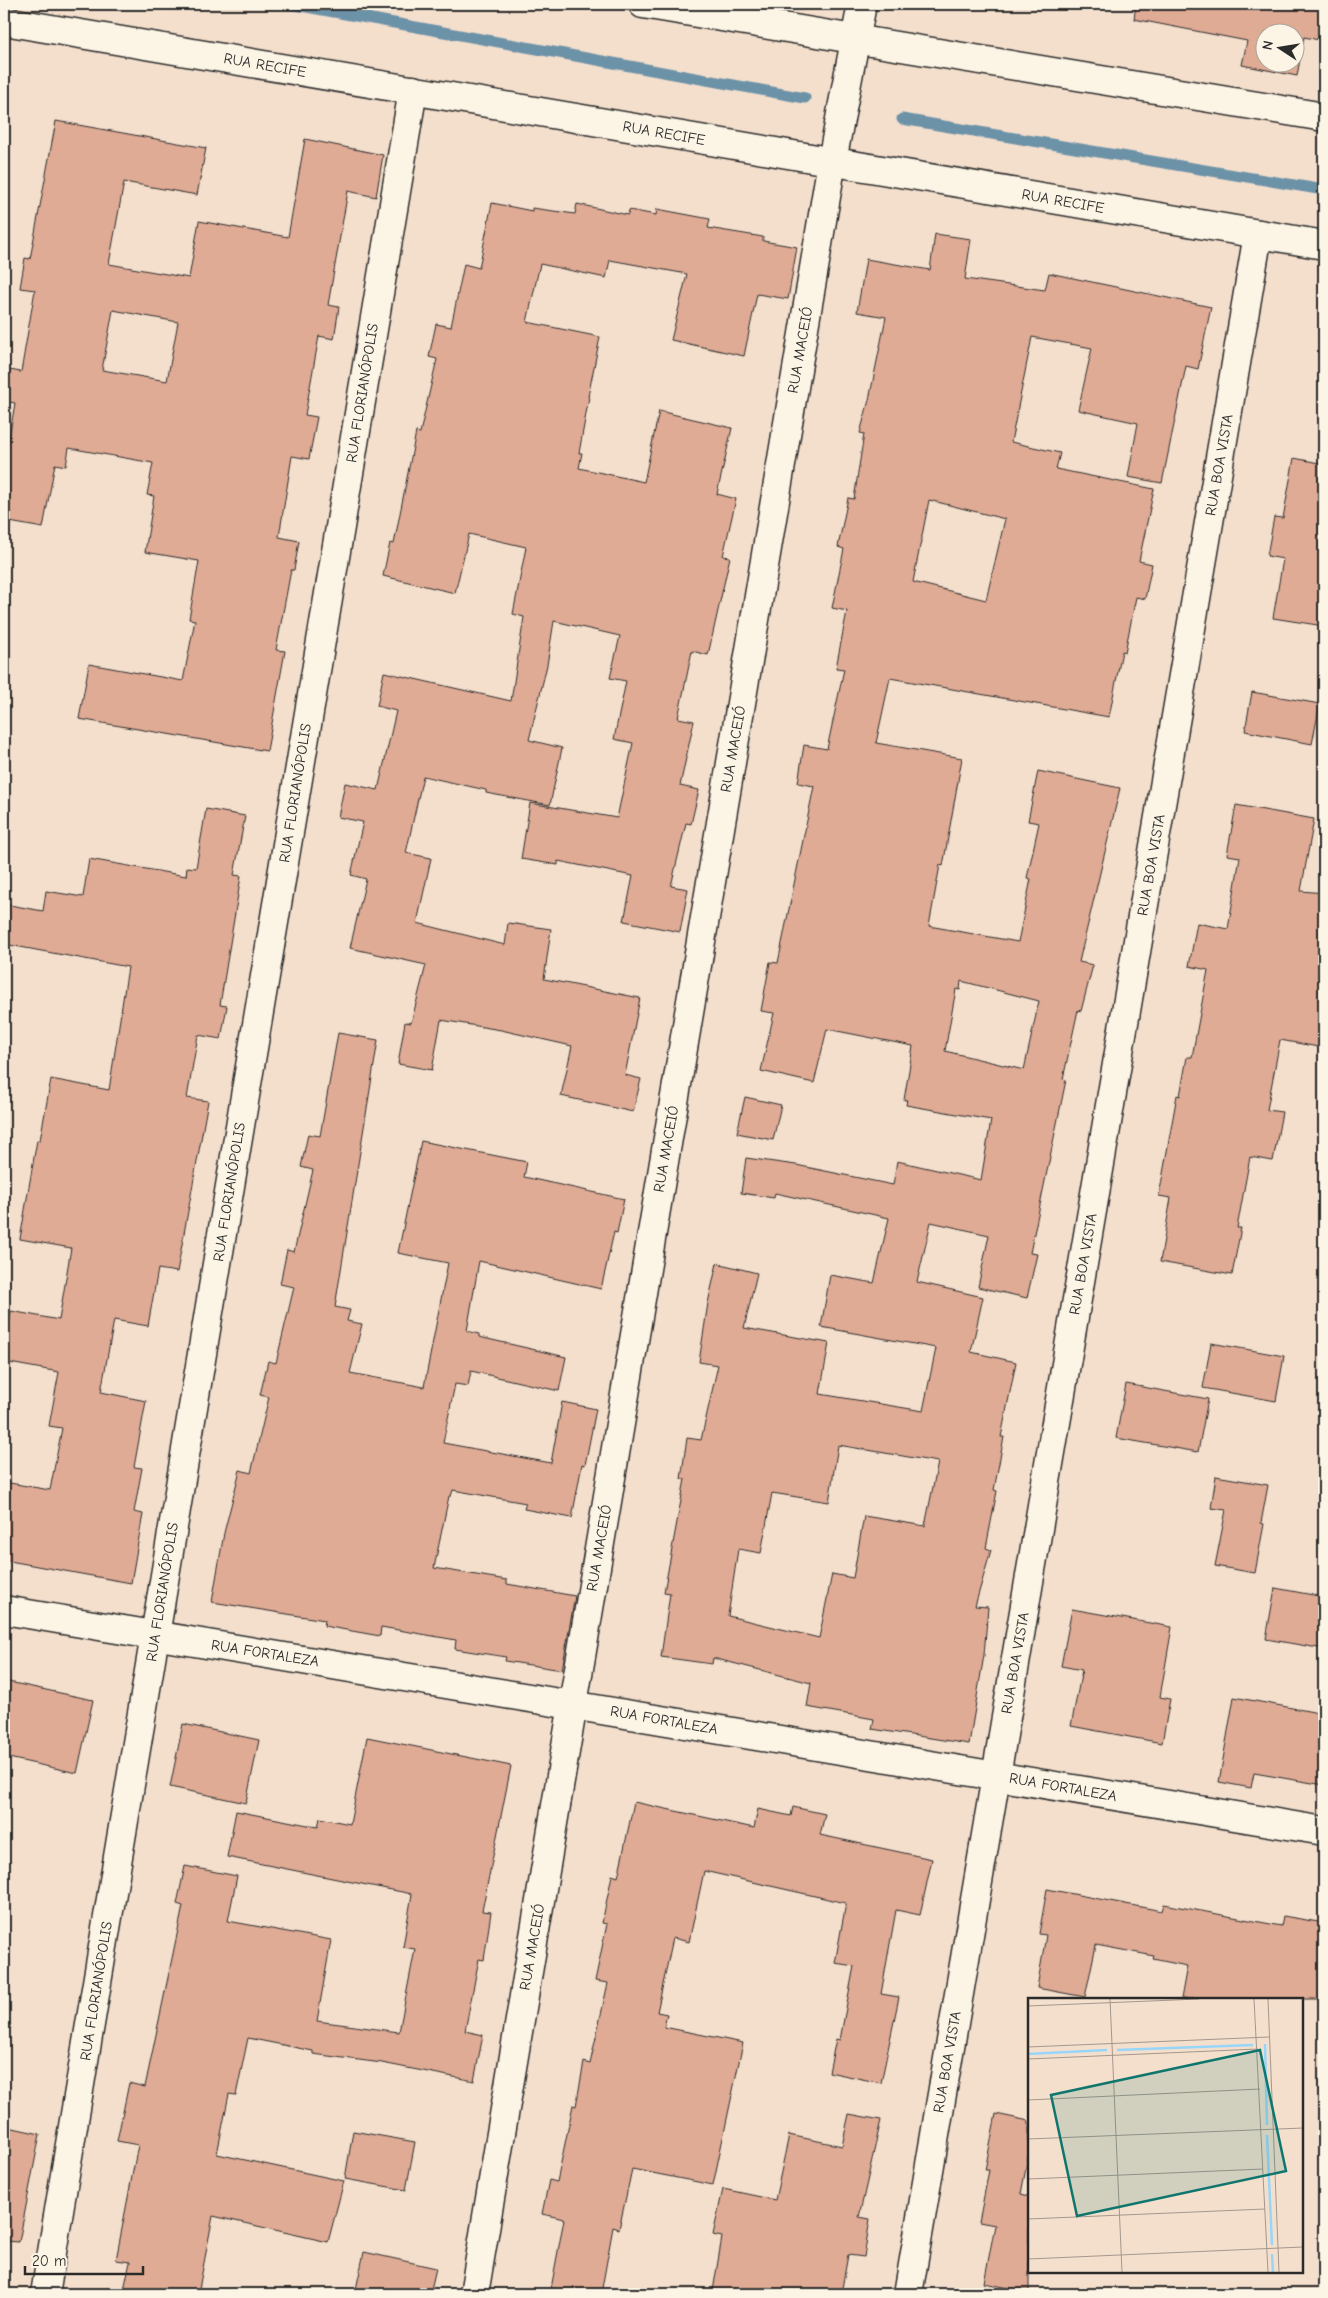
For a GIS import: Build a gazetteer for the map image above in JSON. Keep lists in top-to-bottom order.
{
  "streets": {
    "street": [
      "RUA RECIFE",
      "RUA MACEIÓ",
      "RUA FLORIANÓPOLIS",
      "RUA BOA VISTA",
      "RUA FORTALEZA"
    ]
  },
  "crossings": [
    ["RUA RECIFE", "RUA MACEIÓ"],
    ["RUA RECIFE", "RUA FLORIANÓPOLIS"],
    ["RUA RECIFE", "RUA BOA VISTA"],
    ["RUA MACEIÓ", "RUA FORTALEZA"],
    ["RUA FLORIANÓPOLIS", "RUA FORTALEZA"],
    ["RUA BOA VISTA", "RUA FORTALEZA"]
  ],
  "scale_bar": "20 m",
  "north": "left"
}
